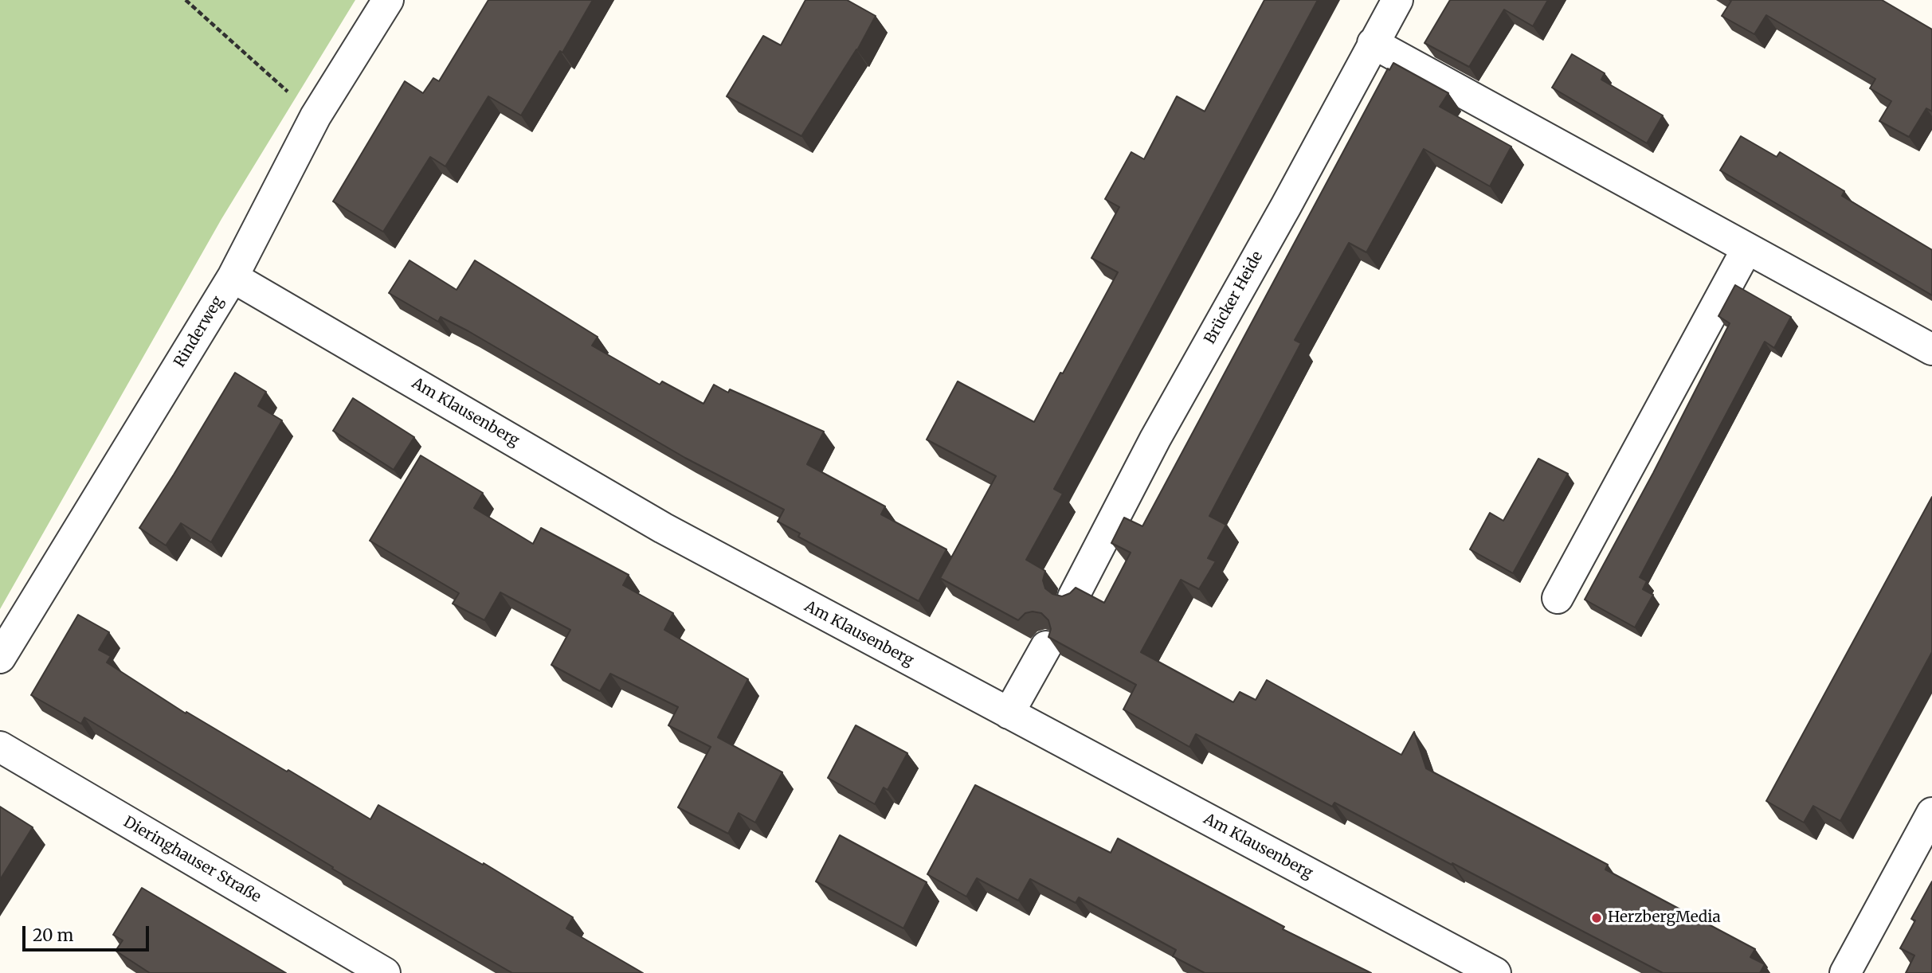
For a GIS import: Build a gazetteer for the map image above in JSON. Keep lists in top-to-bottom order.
{
  "streets": {
    "street": [
      "Brücker Heide",
      "Rinderweg",
      "Am Klausenberg",
      "Dieringhauser Straße"
    ]
  },
  "crossings": [
    ["Rinderweg", "Am Klausenberg"]
  ],
  "places": ["HerzbergMedia"],
  "scale_bar": "20 m"
}
